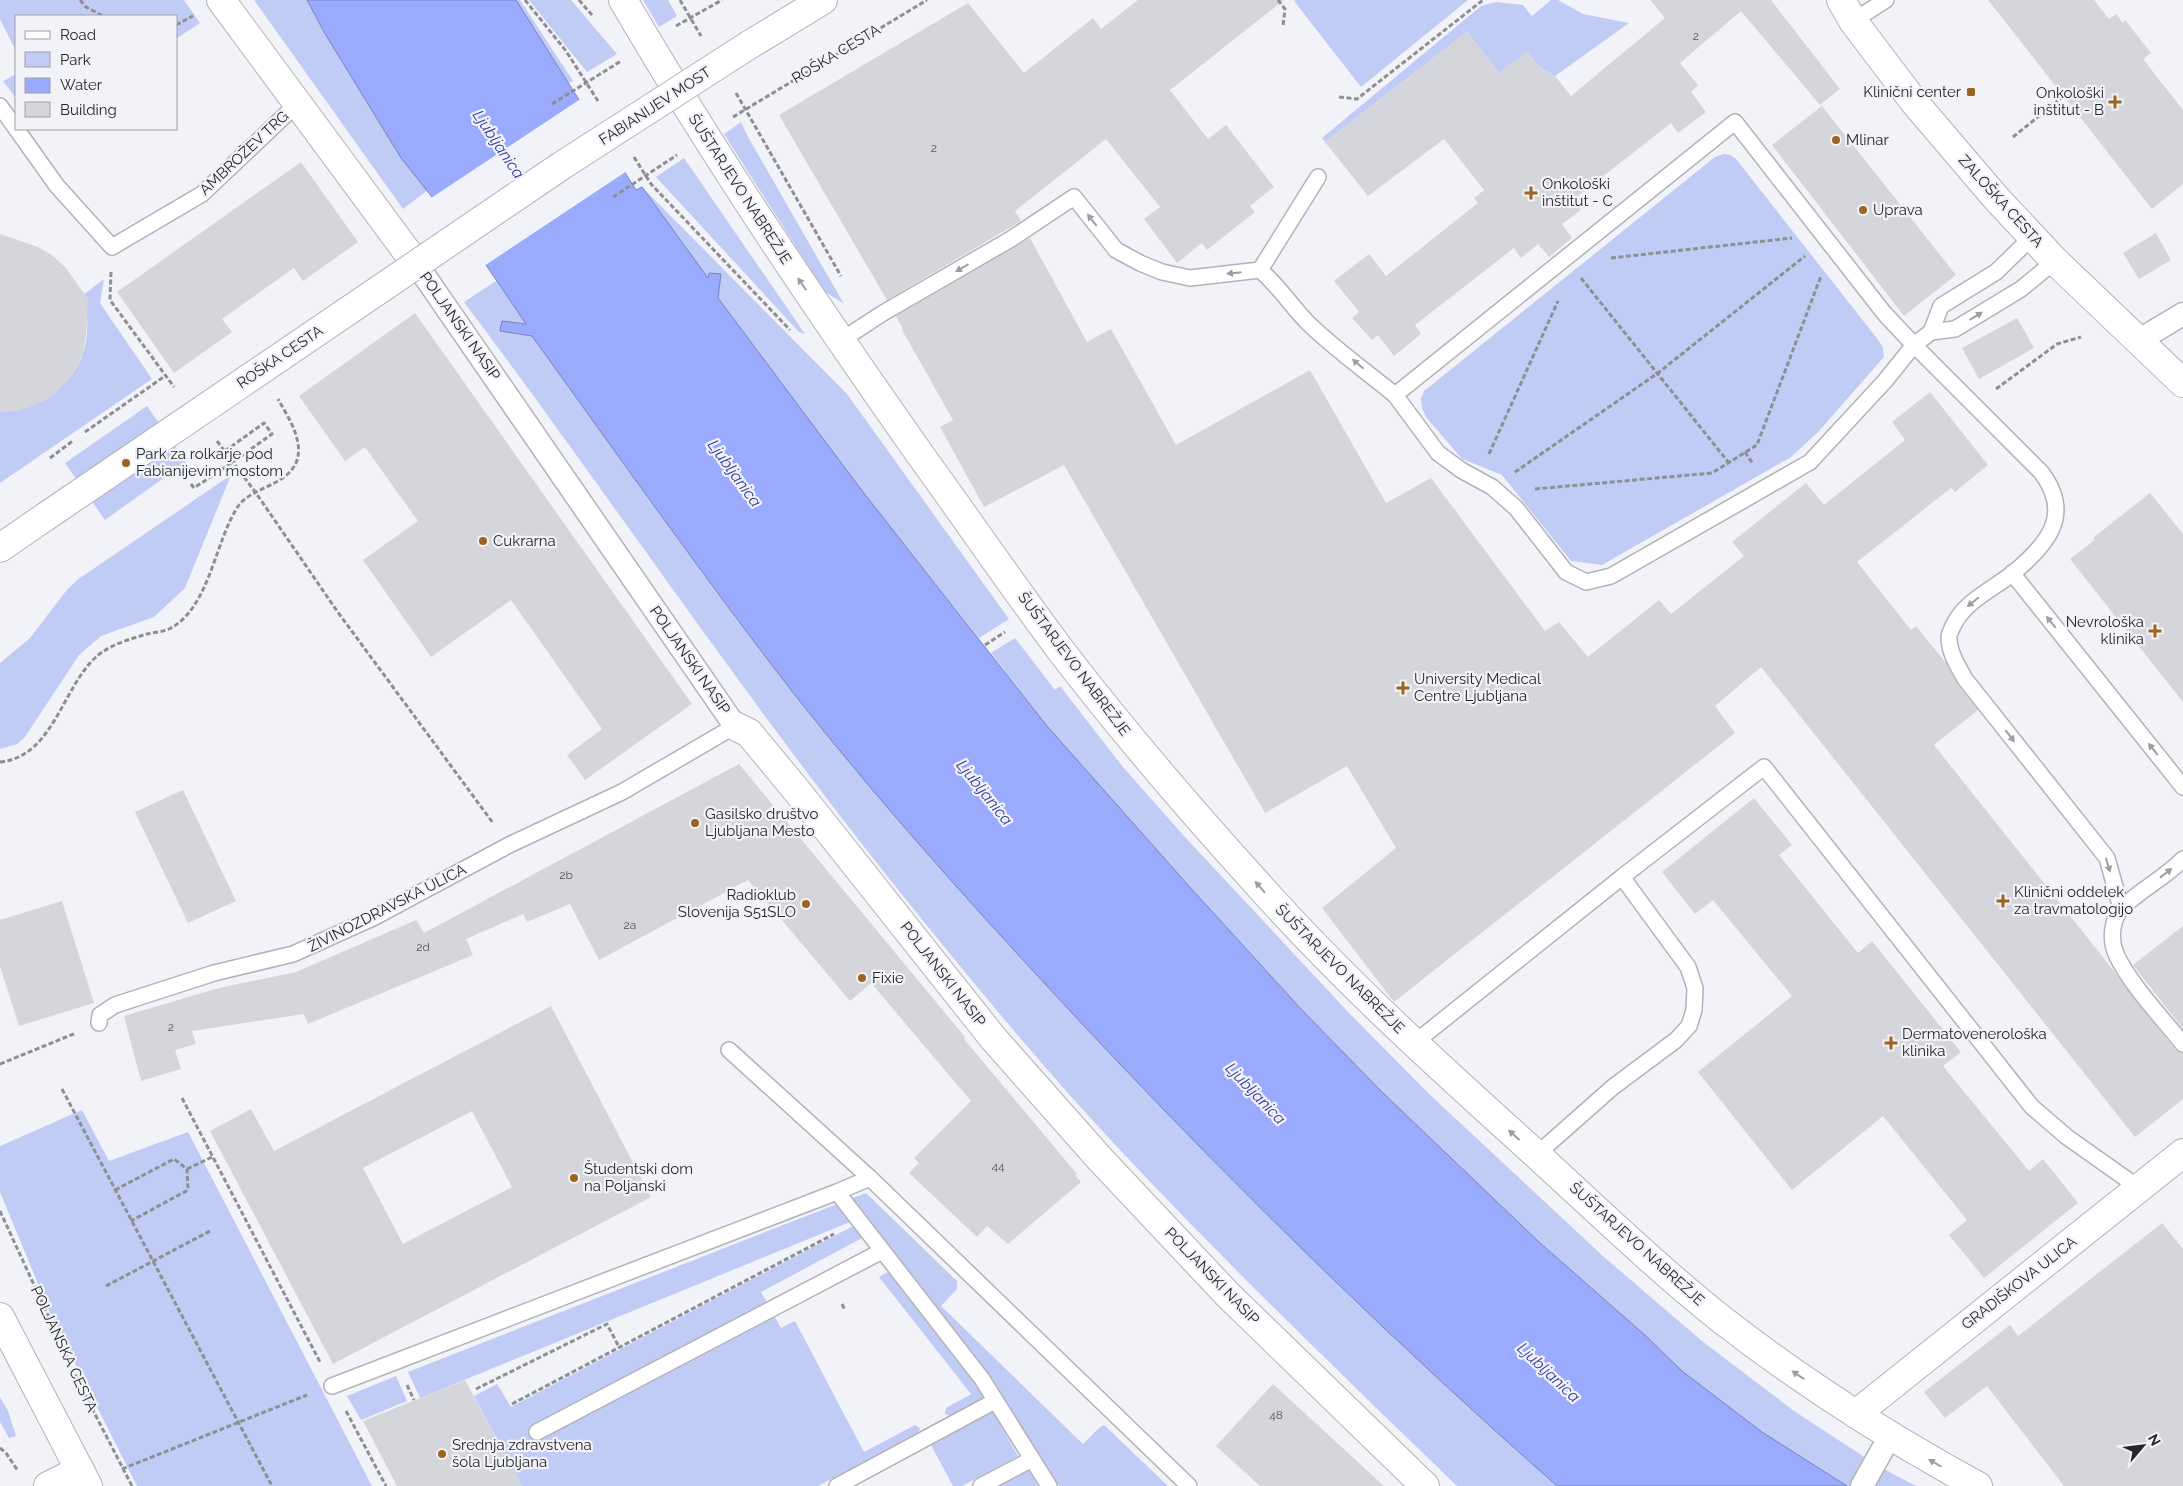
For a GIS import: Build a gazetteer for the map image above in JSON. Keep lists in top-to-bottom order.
{
  "streets": {
    "street": [
      "ROŠKA CESTA",
      "FABIANIJEV MOST",
      "ŠUŠTARJEVO NABREŽJE",
      "ZALOŠKA CESTA",
      "POLJANSKI NASIP",
      "GRADIŠKOVA ULICA"
    ],
    "lane": ["AMBROŽEV TRG", "ŽIVINOZDRAVSKA ULICA"],
    "path": ["POLJANSKA CESTA"]
  },
  "crossings": [
    ["ROŠKA CESTA", "FABIANIJEV MOST"],
    ["AMBROŽEV TRG", "POLJANSKI NASIP"],
    ["ŠUŠTARJEVO NABREŽJE", "GRADIŠKOVA ULICA"],
    ["POLJANSKI NASIP", "ŽIVINOZDRAVSKA ULICA"]
  ],
  "one_way": ["ŠUŠTARJEVO NABREŽJE"],
  "water": ["Ljubljanica"],
  "places": {
    "transit": ["Klinični center"],
    "health": [
      "Onkološki inštitut - B",
      "Onkološki inštitut - C",
      "Nevrološka klinika",
      "University Medical Centre Ljubljana",
      "Klinični oddelek za travmatologijo",
      "Dermatovenerološka klinika"
    ],
    "other": [
      "Mlinar",
      "Uprava",
      "Park za rolkarje pod Fabianijevim mostom",
      "Cukrarna",
      "Gasilsko društvo Ljubljana Mesto",
      "Radioklub Slovenija S51SLO",
      "Fixie",
      "Študentski dom na Poljanski",
      "Srednja zdravstvena šola Ljubljana"
    ]
  },
  "house_numbers": [
    "2",
    "2",
    "2b",
    "2a",
    "2d",
    "2",
    "44",
    "48"
  ],
  "legend": [
    "Road",
    "Park",
    "Water",
    "Building"
  ],
  "north": "top right"
}
